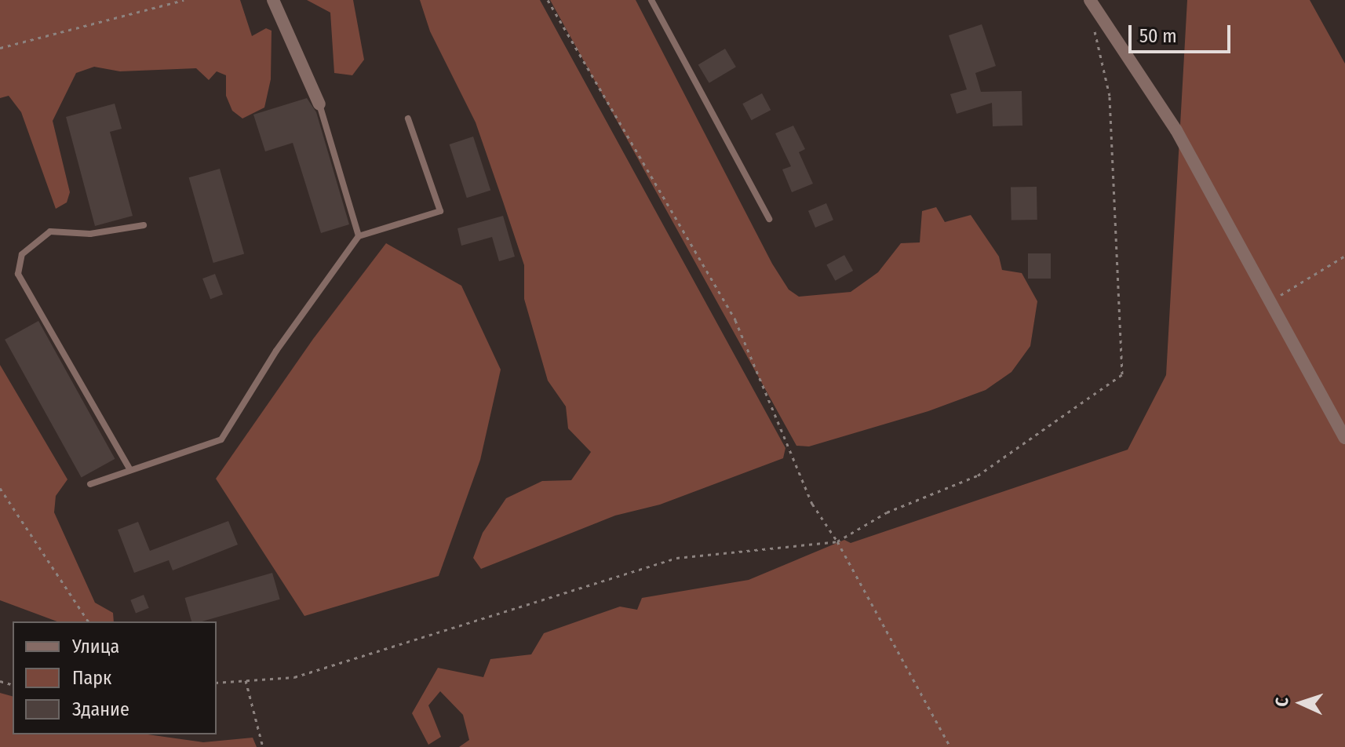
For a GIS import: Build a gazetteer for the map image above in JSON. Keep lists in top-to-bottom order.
{
  "legend": ["Улица", "Парк", "Здание"],
  "scale_bar": "50 m",
  "north": "left"
}
